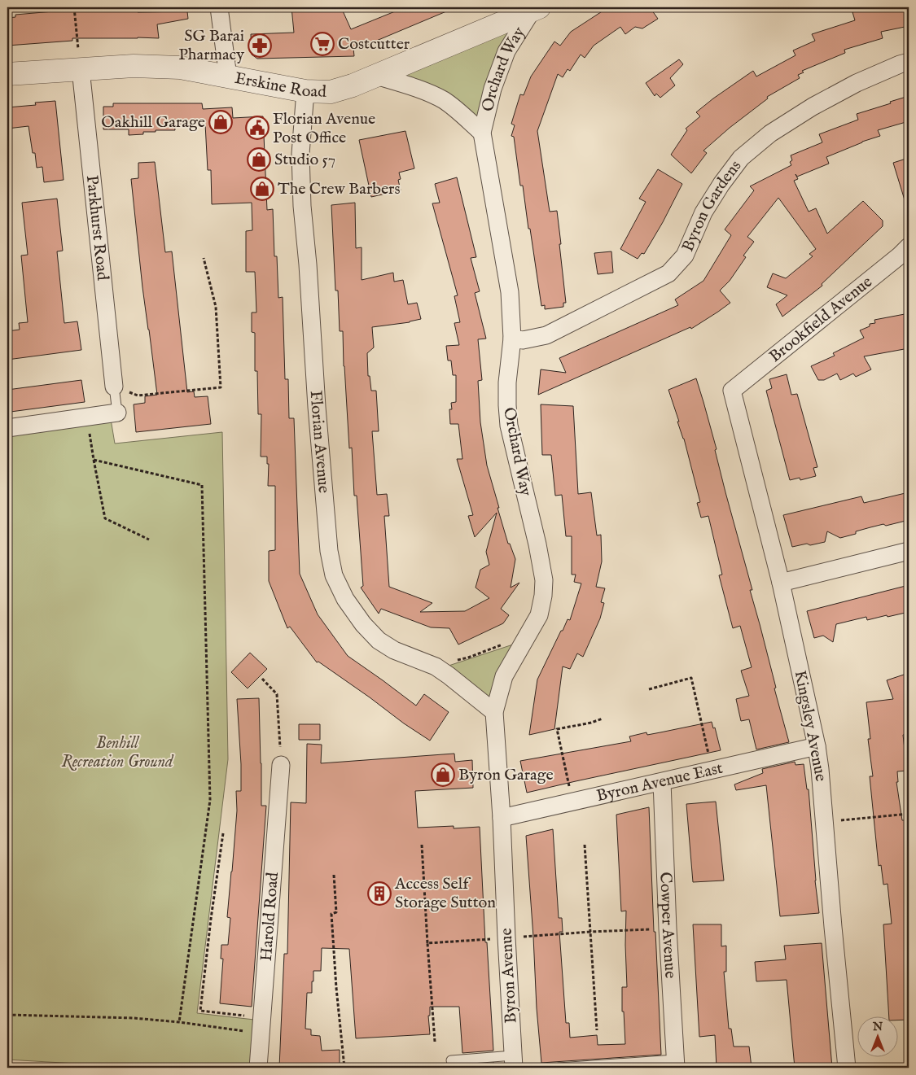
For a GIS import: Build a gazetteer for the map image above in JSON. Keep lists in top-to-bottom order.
{
  "streets": {
    "street": [
      "Orchard Way",
      "Erskine Road",
      "Byron Gardens",
      "Parkhurst Road",
      "Brookfield Avenue",
      "Florian Avenue",
      "Kingsley Avenue",
      "Byron Avenue East",
      "Harold Road",
      "Cowper Avenue",
      "Byron Avenue"
    ]
  },
  "crossings": [
    ["Orchard Way", "Erskine Road"],
    ["Orchard Way", "Byron Gardens"],
    ["Orchard Way", "Florian Avenue"],
    ["Orchard Way", "Byron Avenue"],
    ["Erskine Road", "Parkhurst Road"],
    ["Erskine Road", "Florian Avenue"],
    ["Brookfield Avenue", "Kingsley Avenue"],
    ["Florian Avenue", "Byron Avenue"],
    ["Kingsley Avenue", "Byron Avenue East"],
    ["Byron Avenue East", "Cowper Avenue"],
    ["Byron Avenue East", "Byron Avenue"]
  ],
  "parks": ["Benhill Recreation Ground"],
  "places": {
    "supermarket": ["Costcutter"],
    "pharmacy": ["SG Barai Pharmacy"],
    "shop": [
      "Oakhill Garage",
      "Studio 57",
      "The Crew Barbers",
      "Byron Garage"
    ],
    "public building": ["Florian Avenue Post Office"],
    "building": ["Access Self Storage Sutton"]
  },
  "north": "top"
}
